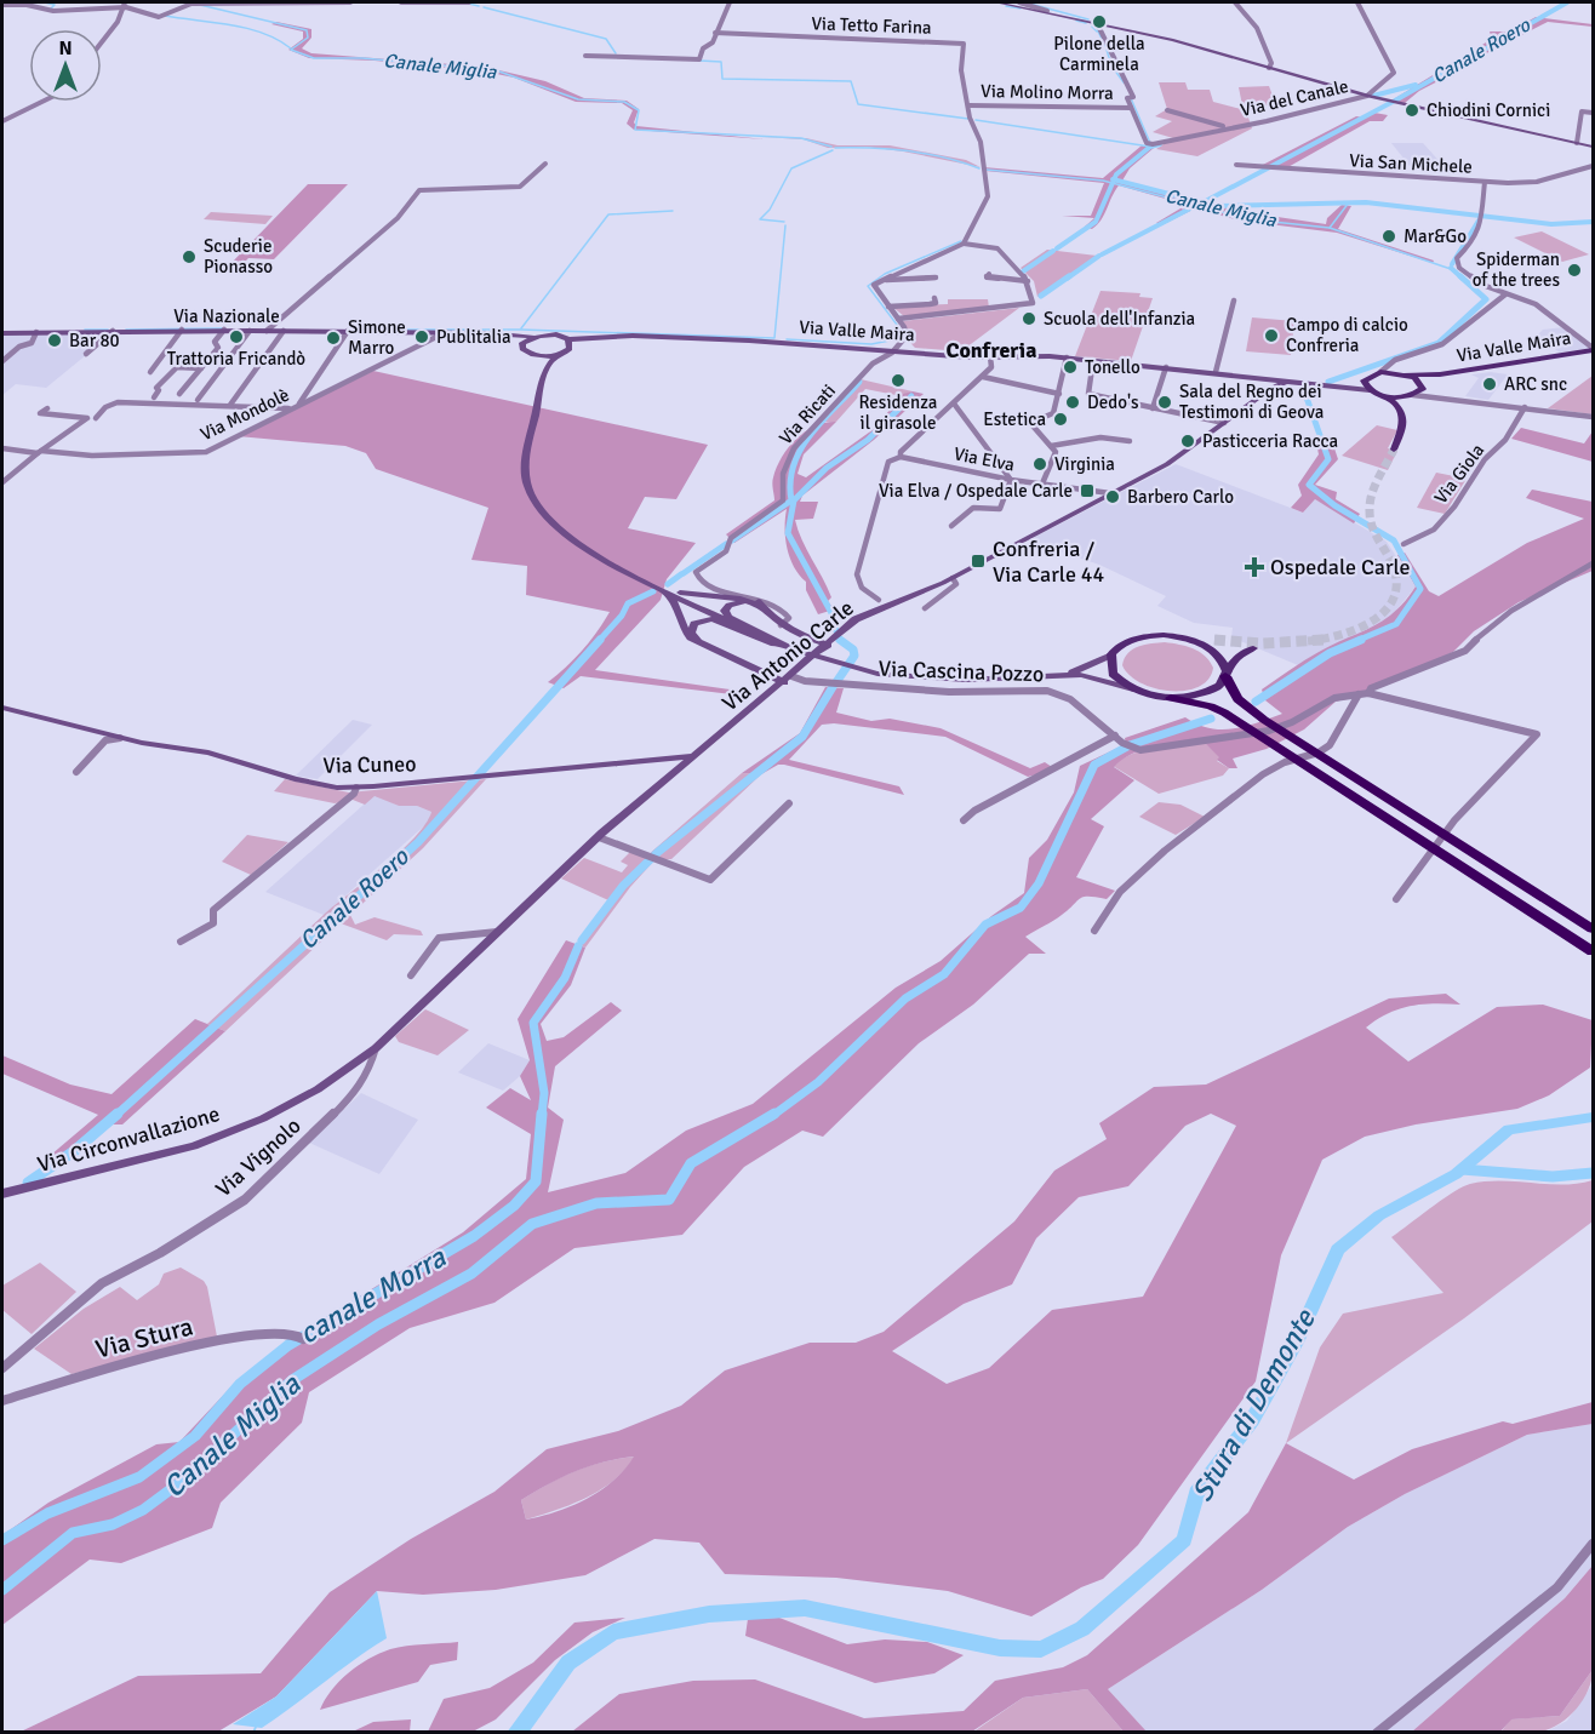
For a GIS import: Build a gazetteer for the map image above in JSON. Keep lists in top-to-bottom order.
{
  "streets": {
    "main road": [
      "Via Nazionale",
      "Via Valle Maira",
      "Via Antonio Carle",
      "Via Cuneo",
      "Via Circonvallazione",
      "Via Vignolo"
    ],
    "street": [
      "Via Tetto Farina",
      "Via Molino Morra",
      "Via del Canale",
      "Via San Michele",
      "Via Mondolè",
      "Via Ricati",
      "Via Elva",
      "Via Giola",
      "Via Cascina Pozzo",
      "Via Stura"
    ]
  },
  "crossings": [
    ["Via Tetto Farina", "Via Molino Morra"],
    ["Via Molino Morra", "Via del Canale"],
    ["Via San Michele", "Via Valle Maira"],
    ["Via Nazionale", "Via Mondolè"],
    ["Via Valle Maira", "Via Ricati"],
    ["Via Valle Maira", "Via Antonio Carle"],
    ["Via Elva", "Via Antonio Carle"],
    ["Via Antonio Carle", "Via Cascina Pozzo"],
    ["Via Antonio Carle", "Via Cuneo"],
    ["Via Antonio Carle", "Via Vignolo"],
    ["Via Cuneo", "Via Vignolo"],
    ["Via Circonvallazione", "Via Vignolo"]
  ],
  "districts": ["Confreria"],
  "water": [
    "Canale Roero",
    "Canale Miglia",
    "canale Morra",
    "Stura di Demonte"
  ],
  "places": {
    "other": [
      "Pilone della Carminela",
      "Chiodini Cornici",
      "Mar&Go",
      "Scuderie Pionasso",
      "Spiderman of the trees",
      "Scuola dell'Infanzia",
      "Campo di calcio Confreria",
      "Trattoria Fricandò",
      "Publitalia",
      "Simone Marro",
      "Bar 80",
      "Tonello",
      "Residenza il girasole",
      "ARC snc",
      "Dedo's",
      "Sala del Regno dei Testimoni di Geova",
      "Estetica",
      "Pasticceria Racca",
      "Virginia",
      "Barbero Carlo"
    ],
    "transit": ["Via Elva / Ospedale Carle", "Confreria / Via Carle 44"],
    "health": ["Ospedale Carle"]
  },
  "north": "top"
}
